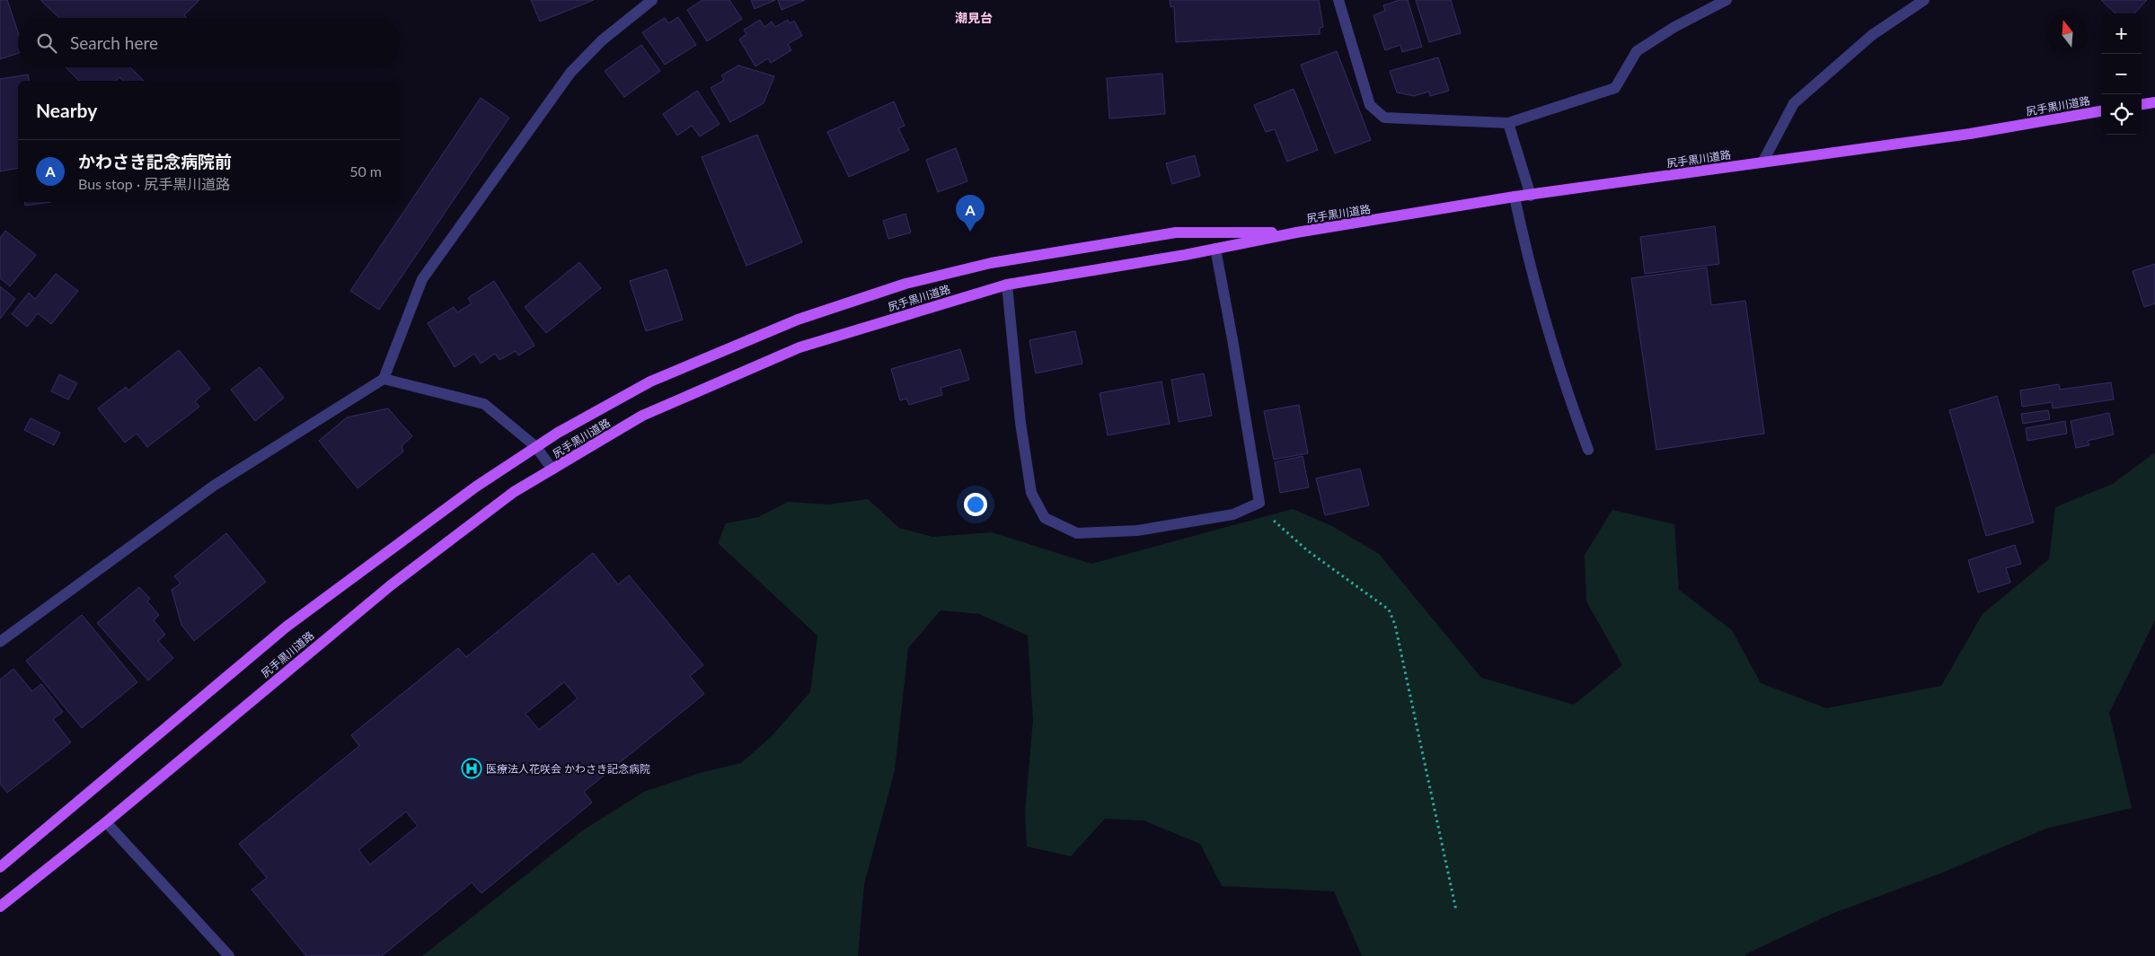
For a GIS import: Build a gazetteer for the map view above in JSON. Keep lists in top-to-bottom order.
{
  "streets": {
    "main road": ["尻手黒川道路"]
  },
  "districts": ["潮見台"],
  "places": {
    "hospital": ["医療法人花咲会 かわさき記念病院"]
  },
  "north": "top",
  "page": {
    "map_buttons": ["+", "−"],
    "search": "Search here",
    "heading": "Nearby",
    "list": [
      {
        "mark": "A",
        "name": "かわさき記念病院前",
        "note": "Bus stop · 尻手黒川道路",
        "value": "50 m"
      }
    ],
    "pins": "A"
  }
}
